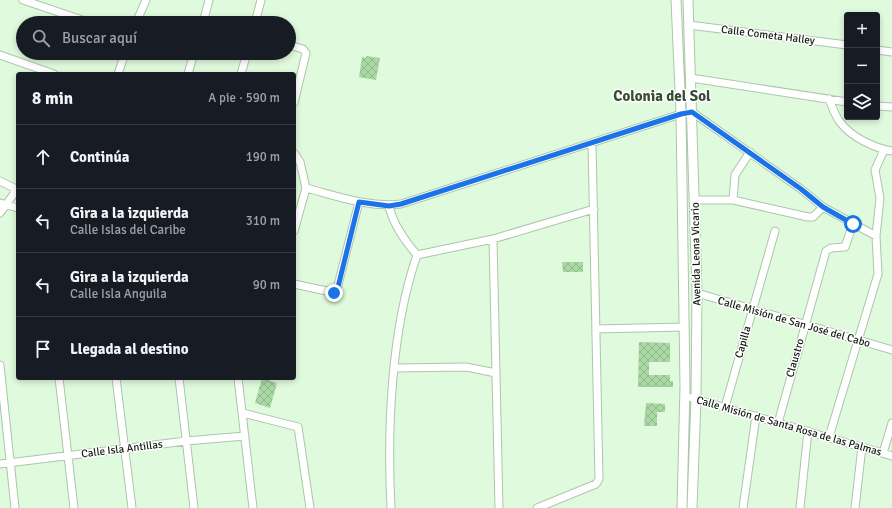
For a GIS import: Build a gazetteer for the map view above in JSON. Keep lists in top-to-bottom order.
{
  "streets": {
    "street": [
      "Calle Cometa Halley",
      "Avenida Leona Vicario",
      "Calle Misión de San José del Cabo",
      "Capilla",
      "Claustro",
      "Calle Misión de Santa Rosa de las Palmas",
      "Calle Isla Antillas"
    ]
  },
  "crossings": [
    ["Calle Cometa Halley", "Avenida Leona Vicario"],
    ["Avenida Leona Vicario", "Calle Misión de San José del Cabo"],
    ["Avenida Leona Vicario", "Calle Misión de Santa Rosa de las Palmas"],
    ["Calle Misión de San José del Cabo", "Capilla"],
    ["Calle Misión de San José del Cabo", "Claustro"],
    ["Capilla", "Calle Misión de Santa Rosa de las Palmas"],
    ["Claustro", "Calle Misión de Santa Rosa de las Palmas"]
  ],
  "districts": ["Colonia del Sol"],
  "page": {
    "map_buttons": ["+", "−"],
    "search": "Buscar aquí",
    "heading": ["8 min", "A pie · 590 m"],
    "list": [
      ["Continúa", "190 m"],
      ["Gira a la izquierda", "Calle Islas del Caribe", "310 m"],
      ["Gira a la izquierda", "Calle Isla Anguila", "90 m"],
      "Llegada al destino"
    ]
  }
}
